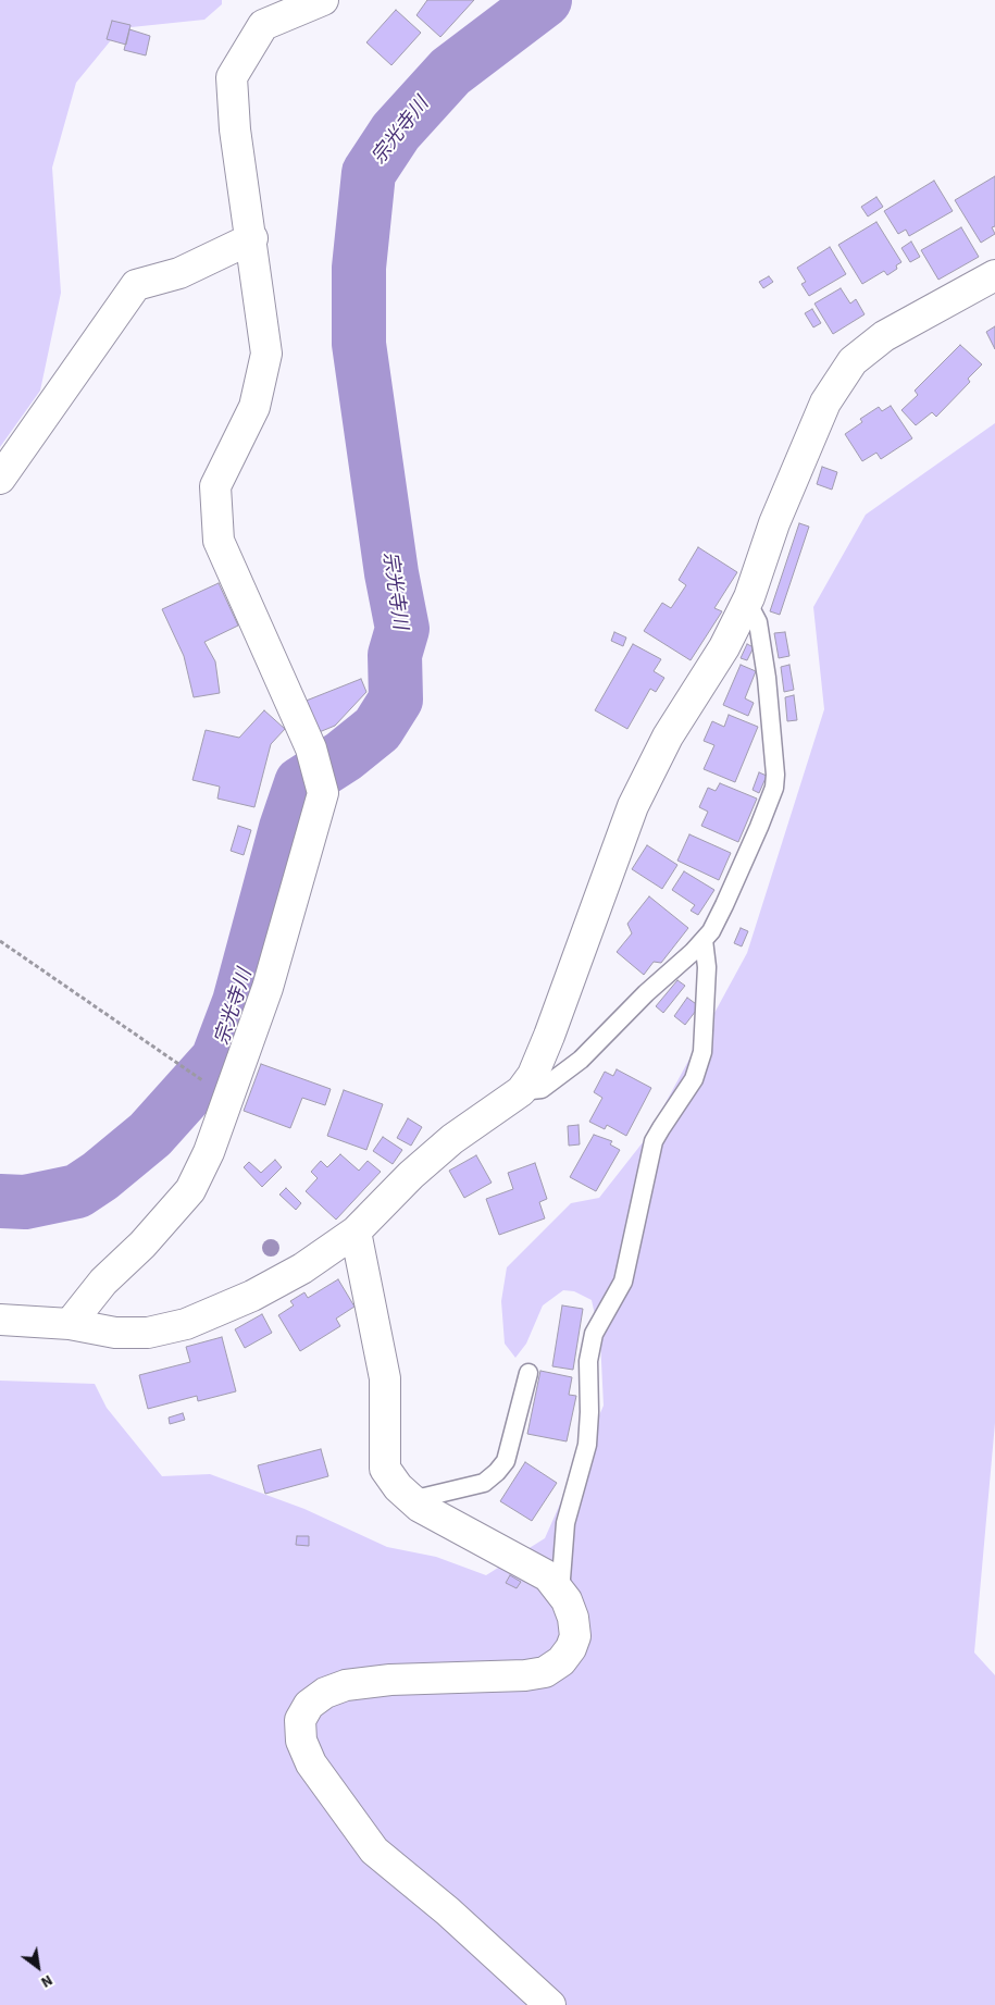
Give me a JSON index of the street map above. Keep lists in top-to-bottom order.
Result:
{
  "water": ["宗光寺川"],
  "north": "bottom right"
}
